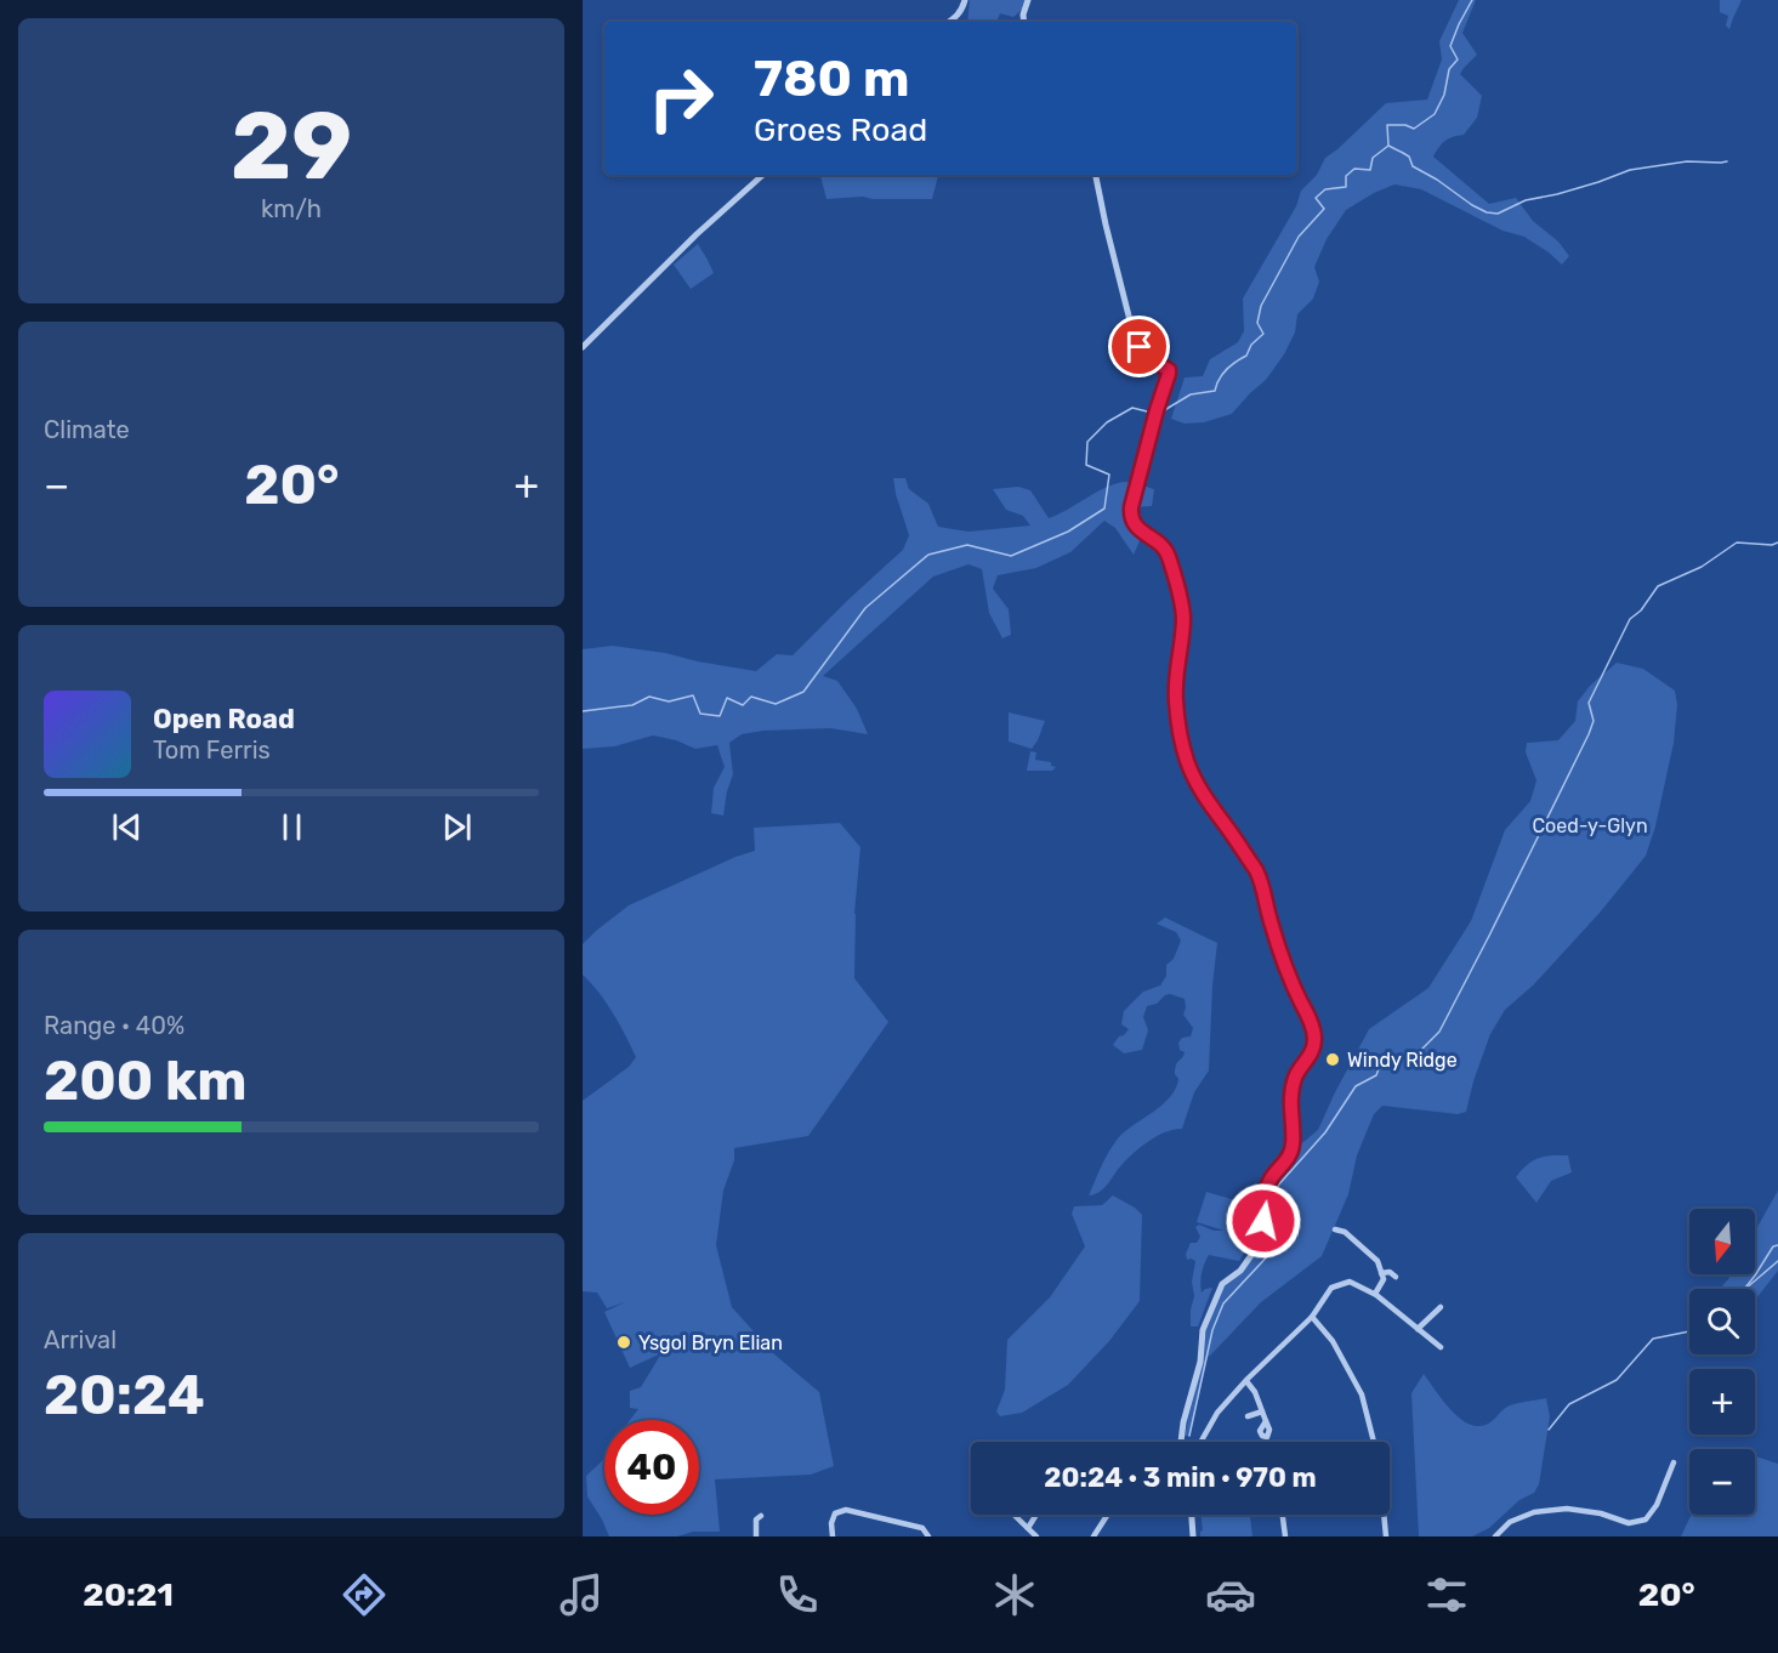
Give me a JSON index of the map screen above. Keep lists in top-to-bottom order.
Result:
{
  "parks": ["Coed-y-Glyn"],
  "places": ["Windy Ridge", "Ysgol Bryn Elian"],
  "north": "bottom",
  "page": {
    "tile": [
      ["29", "km/h"],
      "Climate",
      ["Range · 40%", "200 km"],
      ["Arrival", "20:24"]
    ],
    "turn": ["780 m", "Groes Road"],
    "heat": ["−", "20°", "+"],
    "song": ["Open Road", "Tom Ferris"],
    "map_buttons": ["+", "−"],
    "limit": "40",
    "trip": "20:24 · 3 min · 970 m",
    "tabs": ["20:21", "20°"]
  }
}
